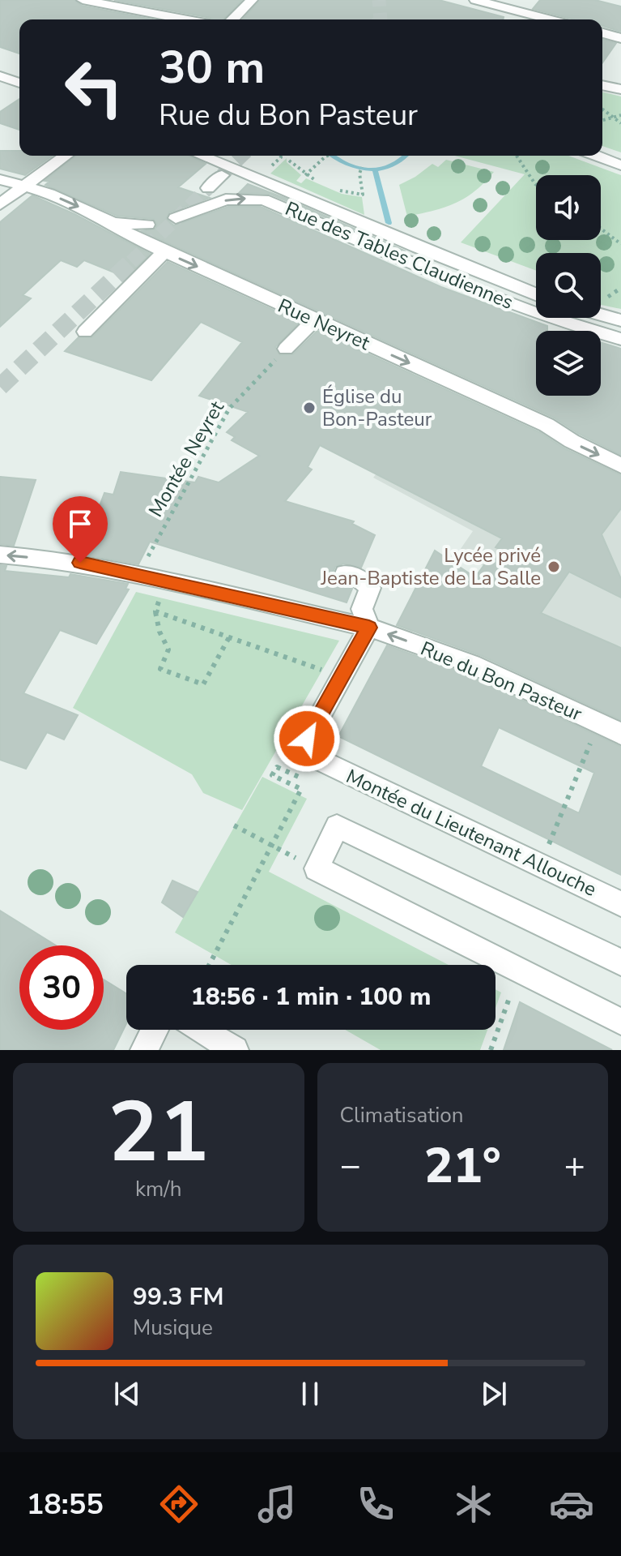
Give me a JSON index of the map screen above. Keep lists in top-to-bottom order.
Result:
{
  "streets": {
    "street": [
      "Rue des Tables Claudiennes",
      "Rue Neyret",
      "Rue du Bon Pasteur",
      "Montée du Lieutenant Allouche"
    ],
    "path": ["Montée Neyret"]
  },
  "crossings": [
    ["Rue du Bon Pasteur", "Montée du Lieutenant Allouche"]
  ],
  "one_way": ["Rue Neyret", "Rue du Bon Pasteur"],
  "places": ["Église du Bon-Pasteur", "Lycée privé Jean-Baptiste de La Salle"],
  "page": {
    "turn": ["30 m", "Rue du Bon Pasteur"],
    "limit": "30",
    "trip": "18:56 · 1 min · 100 m",
    "tile": [
      ["21", "km/h"],
      "Climatisation"
    ],
    "heat": ["−", "21°", "+"],
    "song": ["99.3 FM", "Musique"],
    "tabs": "18:55"
  }
}
